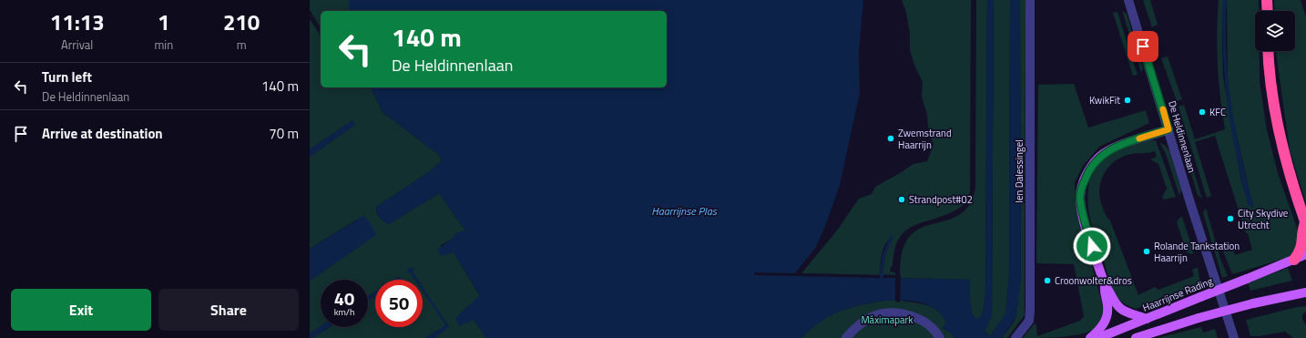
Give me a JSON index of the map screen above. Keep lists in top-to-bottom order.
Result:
{
  "streets": {
    "main road": ["Haarrijnse Rading"],
    "street": ["De Heldinnenlaan", "Ien Dalessingel"]
  },
  "water": ["Haarrijnse Plas"],
  "parks": ["Máximapark"],
  "places": [
    "KwikFit",
    "KFC",
    "Zwemstrand Haarrijn",
    "Strandpost#02",
    "City Skydive Utrecht",
    "Rolande Tankstation Haarrijn",
    "Croonwolter&dros"
  ],
  "page": {
    "eta": [
      "11:13",
      "Arrival",
      "1",
      "min",
      "210",
      "m"
    ],
    "turn": ["140 m", "De Heldinnenlaan"],
    "list": [
      {
        "name": "Turn left",
        "note": "De Heldinnenlaan",
        "value": "140 m"
      },
      {
        "name": "Arrive at destination",
        "value": "70 m"
      }
    ],
    "speed": "40 km/h",
    "limit": "50",
    "buttons": ["Exit", "Share"]
  }
}
